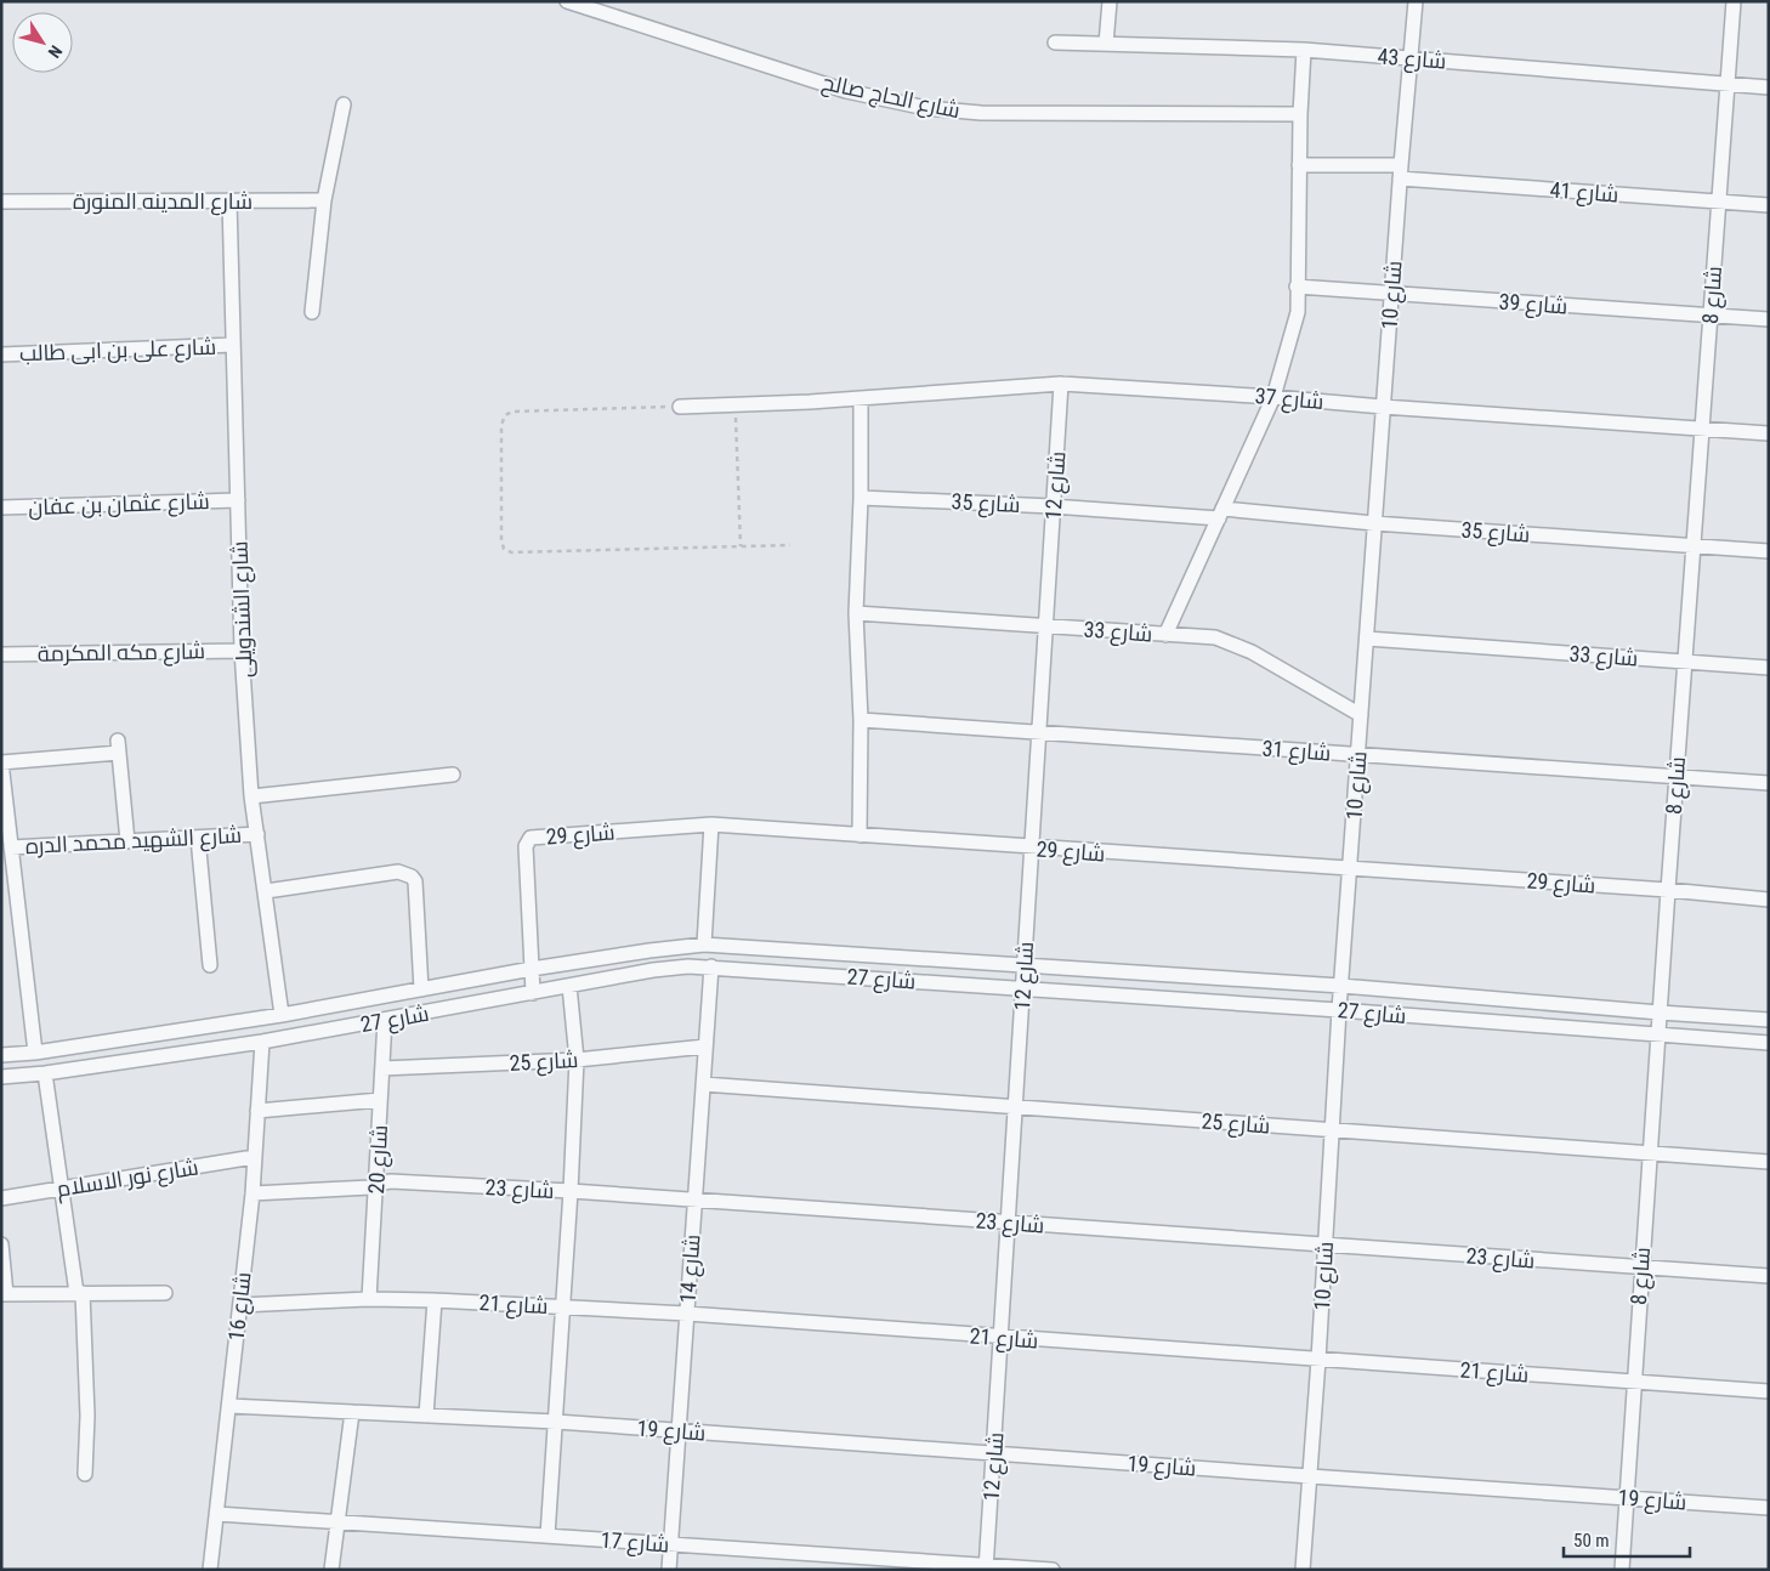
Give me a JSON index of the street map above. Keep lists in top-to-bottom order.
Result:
{
  "streets": {
    "street": [
      "شارع 43",
      "شارع الحاج صالح",
      "شارع 41",
      "شارع المدينه المنورة",
      "شارع 10",
      "شارع 8",
      "شارع 39",
      "شارع على بن ابى طالب",
      "شارع 37",
      "شارع 12",
      "شارع 35",
      "شارع عثمان بن عفان",
      "شارع الشندويلى",
      "شارع 33",
      "شارع مكه المكرمة",
      "شارع 31",
      "شارع 29",
      "شارع الشهيد محمد الدره",
      "شارع 27",
      "شارع 25",
      "شارع 20",
      "شارع نور الاسلام",
      "شارع 23",
      "شارع 14",
      "شارع 21",
      "شارع 16",
      "شارع 19",
      "شارع 17"
    ]
  },
  "crossings": [
    ["شارع 43", "شارع 10"],
    ["شارع 43", "شارع 8"],
    ["شارع 41", "شارع 10"],
    ["شارع 41", "شارع 8"],
    ["شارع المدينه المنورة", "شارع الشندويلى"],
    ["شارع 10", "شارع 39"],
    ["شارع 10", "شارع 37"],
    ["شارع 10", "شارع 35"],
    ["شارع 10", "شارع 33"],
    ["شارع 10", "شارع 31"],
    ["شارع 10", "شارع 29"],
    ["شارع 10", "شارع 27"],
    ["شارع 10", "شارع 25"],
    ["شارع 10", "شارع 23"],
    ["شارع 10", "شارع 21"],
    ["شارع 10", "شارع 19"],
    ["شارع 8", "شارع 39"],
    ["شارع 8", "شارع 37"],
    ["شارع 8", "شارع 35"],
    ["شارع 8", "شارع 33"],
    ["شارع 8", "شارع 31"],
    ["شارع 8", "شارع 29"],
    ["شارع 8", "شارع 27"],
    ["شارع 8", "شارع 25"],
    ["شارع 8", "شارع 23"],
    ["شارع 8", "شارع 21"],
    ["شارع 8", "شارع 19"],
    ["شارع على بن ابى طالب", "شارع الشندويلى"],
    ["شارع 37", "شارع 12"],
    ["شارع 12", "شارع 35"],
    ["شارع 12", "شارع 33"],
    ["شارع 12", "شارع 31"],
    ["شارع 12", "شارع 29"],
    ["شارع 12", "شارع 27"],
    ["شارع 12", "شارع 25"],
    ["شارع 12", "شارع 23"],
    ["شارع 12", "شارع 21"],
    ["شارع 12", "شارع 19"],
    ["شارع 12", "شارع 17"],
    ["شارع عثمان بن عفان", "شارع الشندويلى"],
    ["شارع الشندويلى", "شارع مكه المكرمة"],
    ["شارع الشندويلى", "شارع الشهيد محمد الدره"],
    ["شارع الشندويلى", "شارع 27"],
    ["شارع 29", "شارع 27"],
    ["شارع 27", "شارع 20"],
    ["شارع 27", "شارع 14"],
    ["شارع 27", "شارع 16"],
    ["شارع 25", "شارع 20"],
    ["شارع 25", "شارع 14"],
    ["شارع 20", "شارع 23"],
    ["شارع 20", "شارع 21"],
    ["شارع نور الاسلام", "شارع 16"],
    ["شارع 23", "شارع 14"],
    ["شارع 23", "شارع 16"],
    ["شارع 14", "شارع 21"],
    ["شارع 14", "شارع 19"],
    ["شارع 14", "شارع 17"],
    ["شارع 21", "شارع 16"],
    ["شارع 16", "شارع 19"],
    ["شارع 16", "شارع 17"]
  ],
  "scale_bar": "50 m",
  "north": "bottom right"
}
